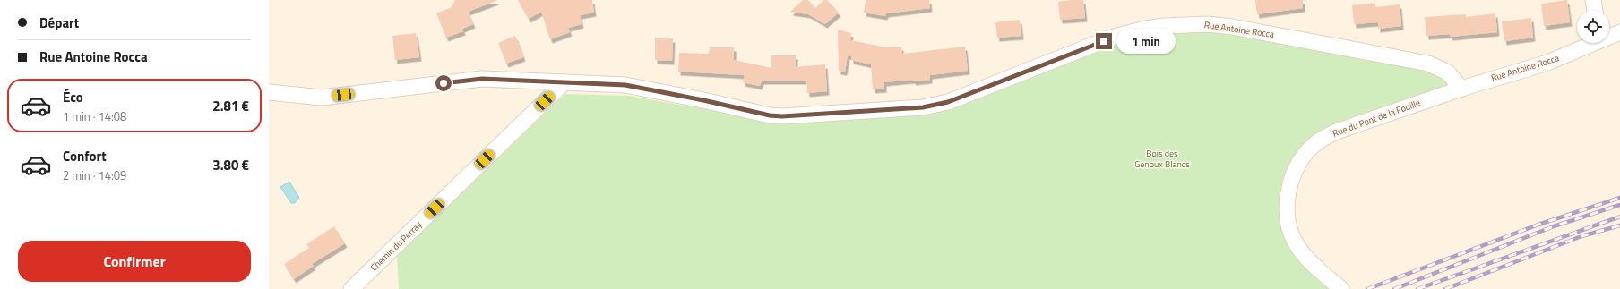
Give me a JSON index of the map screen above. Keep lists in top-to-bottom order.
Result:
{
  "streets": {
    "street": ["Rue Antoine Rocca", "Rue du Pont de la Fouille", "Chemin du Perray"]
  },
  "crossings": [
    ["Rue Antoine Rocca", "Rue du Pont de la Fouille"],
    ["Rue Antoine Rocca", "Chemin du Perray"]
  ],
  "parks": ["Bois des Genoux Blancs"],
  "page": {
    "banner": ["Départ", "Rue Antoine Rocca"],
    "bubble": "1 min",
    "list": [
      {
        "name": "Éco",
        "note": "1 min · 14:08",
        "value": "2.81 €"
      },
      {
        "name": "Confort",
        "note": "2 min · 14:09",
        "value": "3.80 €"
      }
    ],
    "buttons": "Confirmer"
  }
}
